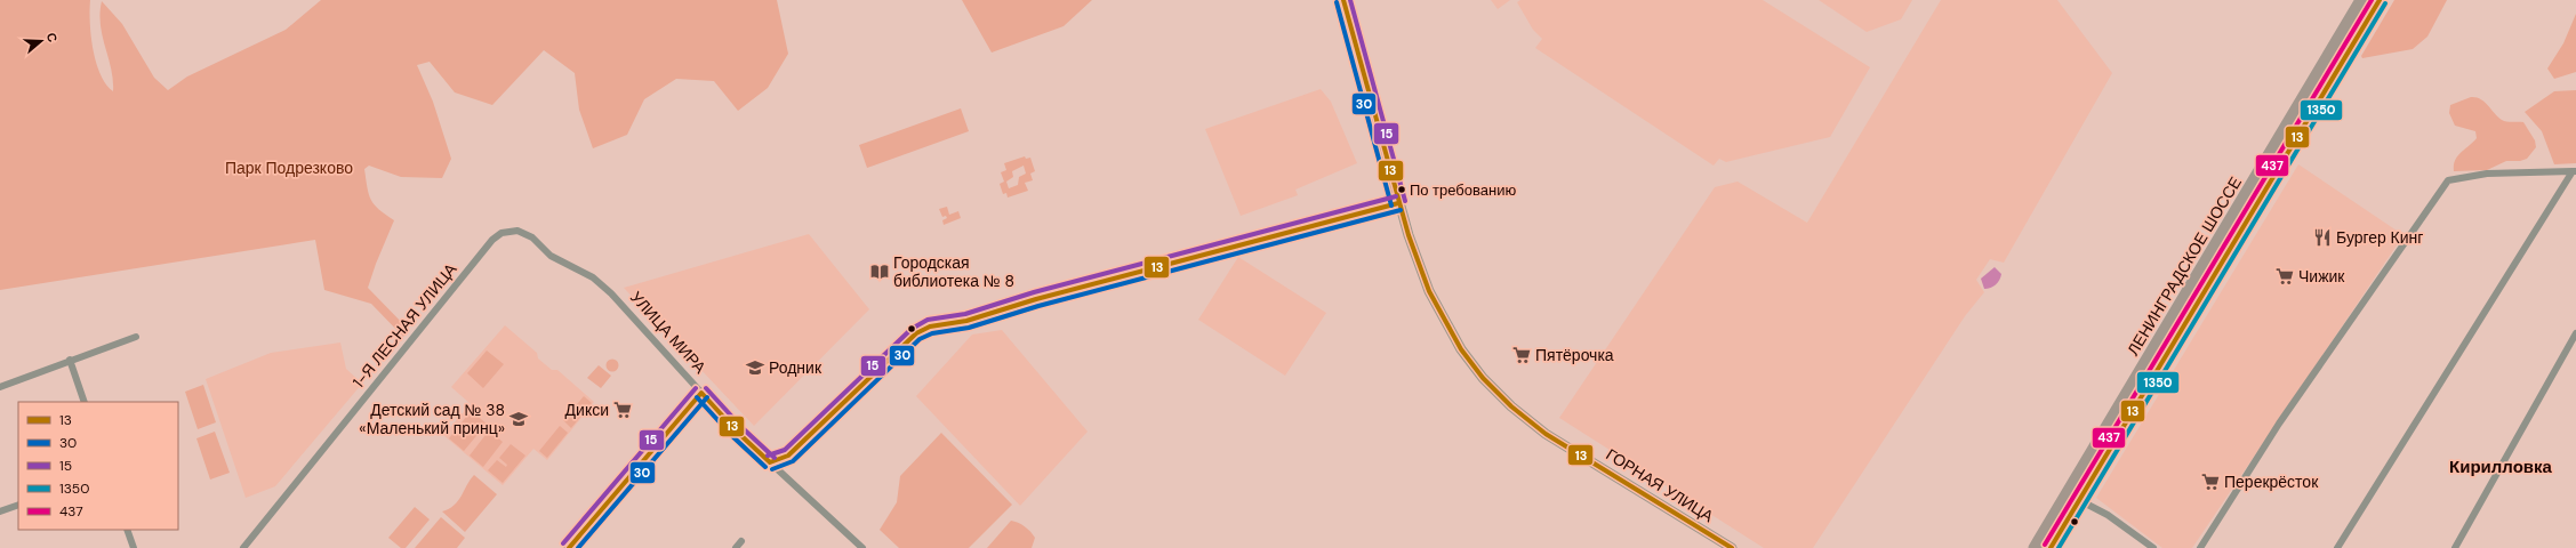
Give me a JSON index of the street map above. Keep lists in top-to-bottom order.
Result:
{
  "streets": {
    "highway": ["ЛЕНИНГРАДСКОЕ ШОССЕ"],
    "street": ["1-Я ЛЕСНАЯ УЛИЦА", "УЛИЦА МИРА", "ГОРНАЯ УЛИЦА"]
  },
  "crossings": [
    ["1-Я ЛЕСНАЯ УЛИЦА", "УЛИЦА МИРА"]
  ],
  "districts": ["Кирилловка"],
  "parks": ["Парк Подрезково"],
  "places": {
    "other": ["По требованию"],
    "restaurant": ["Бургер Кинг"],
    "library": ["Городская библиотека № 8"],
    "supermarket": [
      "Чижик",
      "Пятёрочка",
      "Дикси",
      "Перекрёсток"
    ],
    "school or university": ["Родник", "Детский сад № 38 «Маленький принц»"]
  },
  "lines": [
    "transit line 13",
    "transit line 15",
    "transit line 437",
    "transit line 30",
    "transit line 1350"
  ],
  "legend": [
    "13",
    "30",
    "15",
    "1350",
    "437"
  ],
  "north": "right"
}
